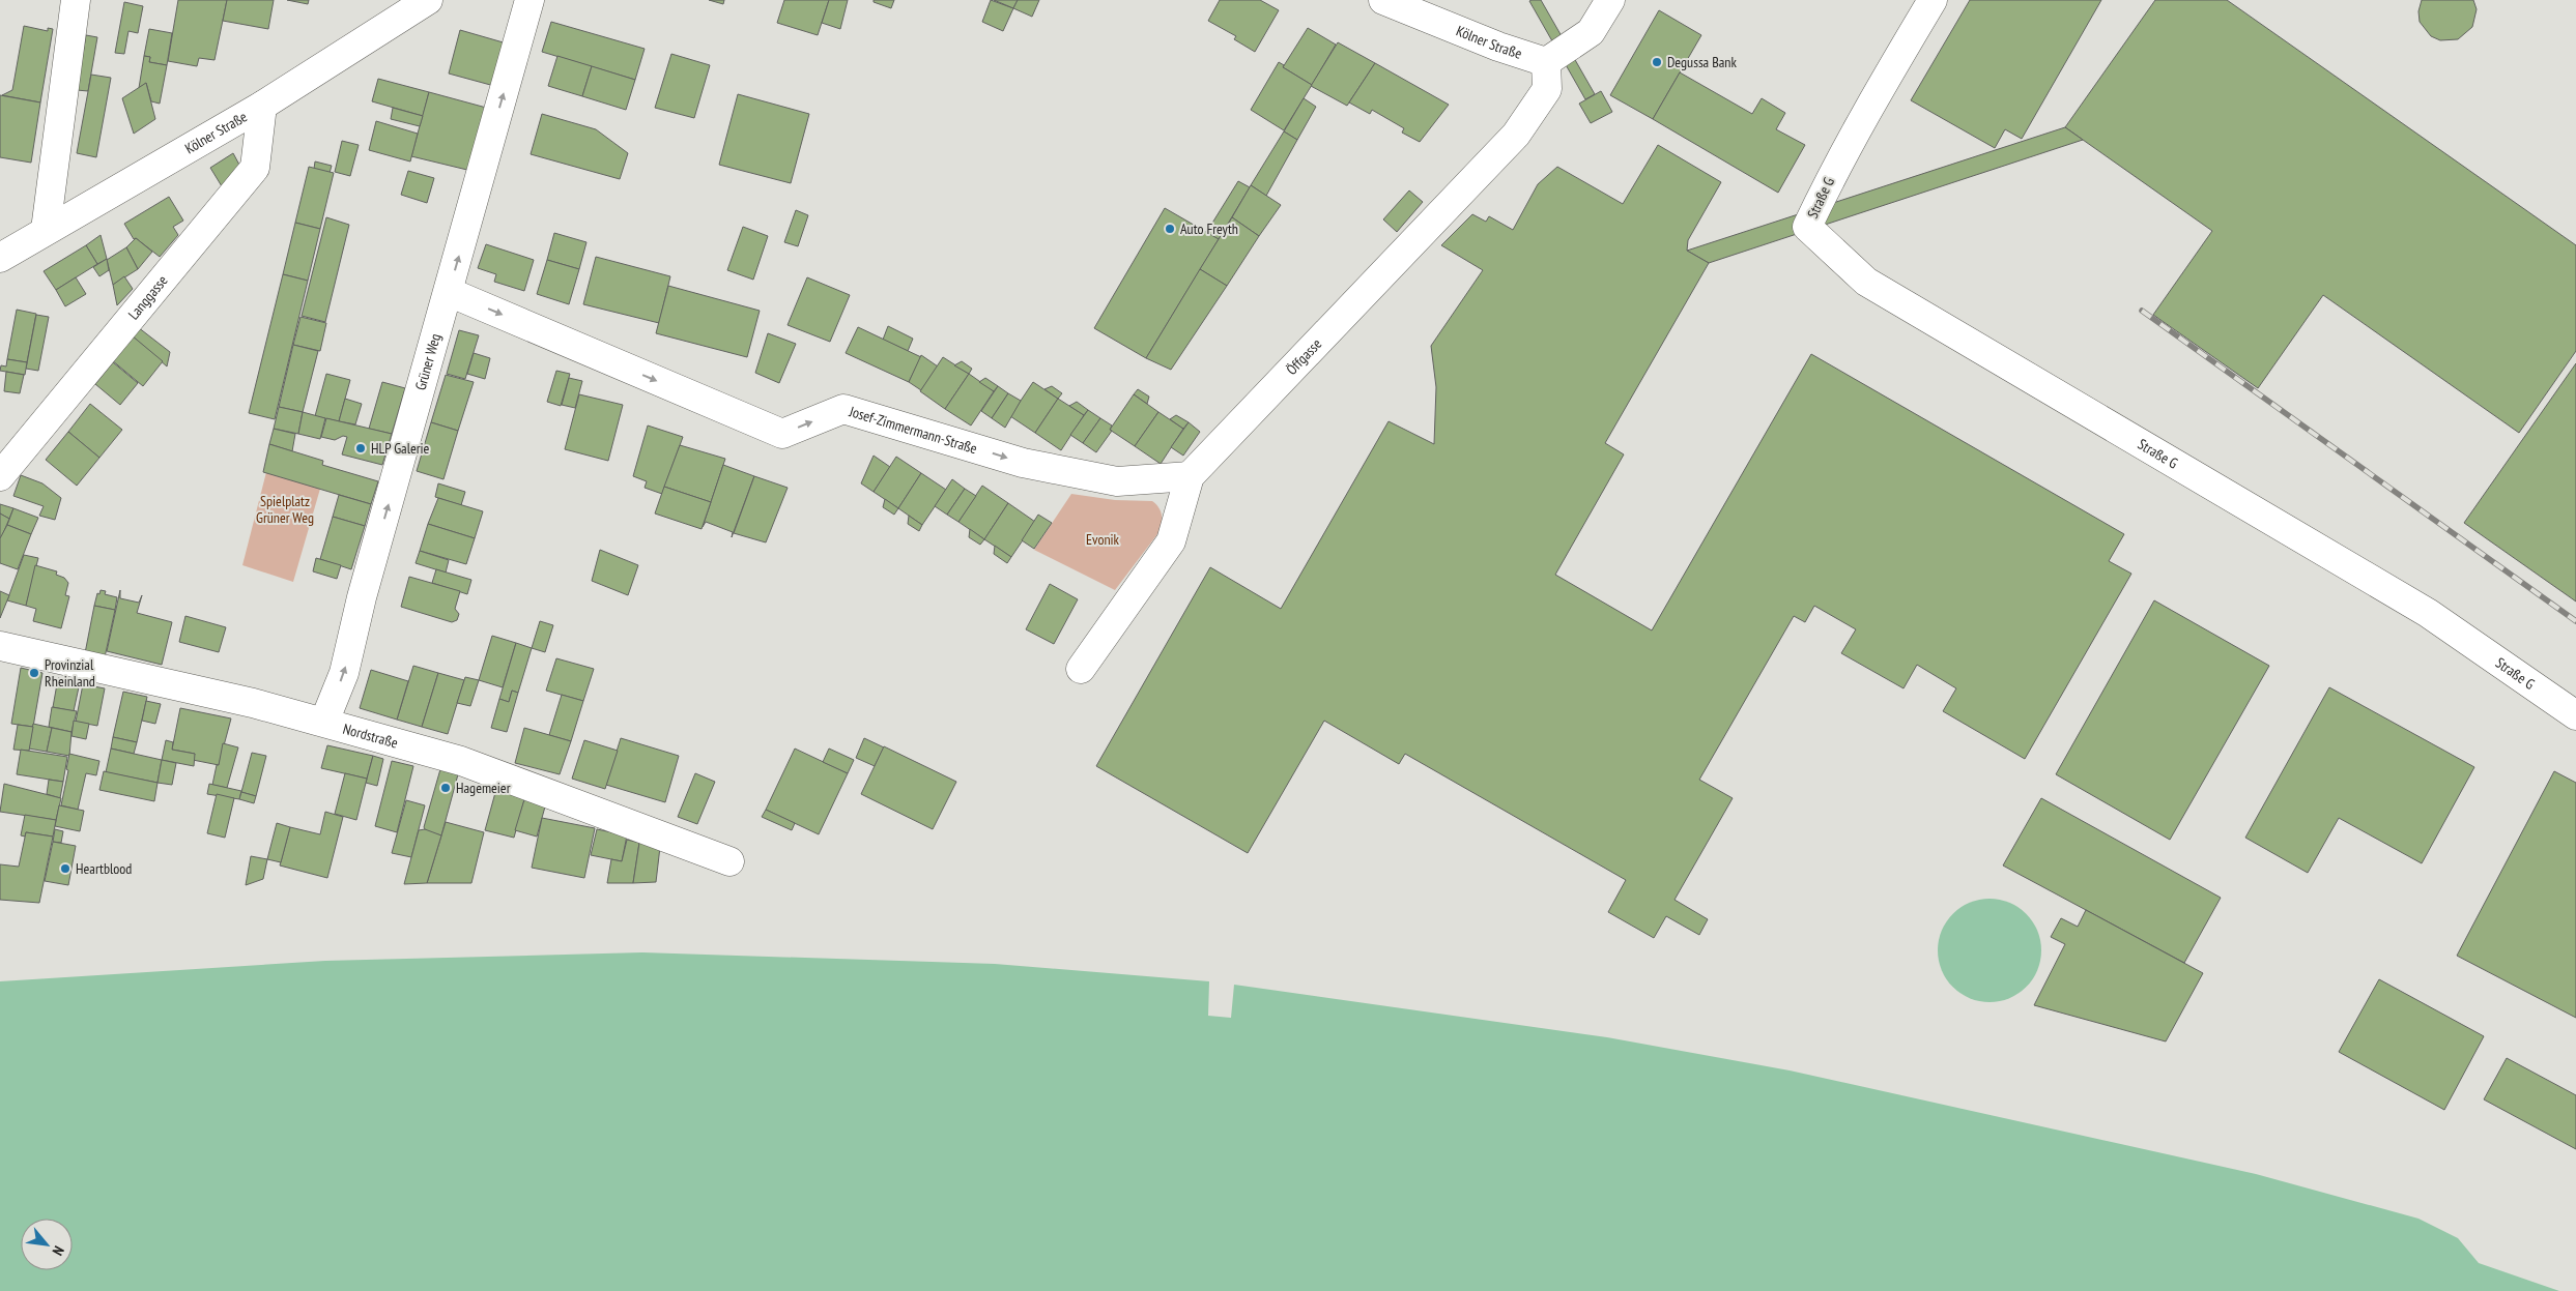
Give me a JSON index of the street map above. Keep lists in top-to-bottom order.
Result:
{
  "streets": {
    "street": [
      "Kölner Straße",
      "Straße G",
      "Langgasse",
      "Öffgasse",
      "Grüner Weg",
      "Josef-Zimmermann-Straße",
      "Nordstraße"
    ]
  },
  "crossings": [
    ["Kölner Straße", "Langgasse"],
    ["Kölner Straße", "Öffgasse"],
    ["Öffgasse", "Josef-Zimmermann-Straße"],
    ["Grüner Weg", "Josef-Zimmermann-Straße"],
    ["Grüner Weg", "Nordstraße"]
  ],
  "one_way": ["Grüner Weg", "Josef-Zimmermann-Straße"],
  "parks": ["Spielplatz Grüner Weg", "Evonik"],
  "places": [
    "Degussa Bank",
    "Auto Freyth",
    "HLP Galerie",
    "Provinzial Rheinland",
    "Hagemeier",
    "Heartblood"
  ],
  "north": "bottom right"
}
